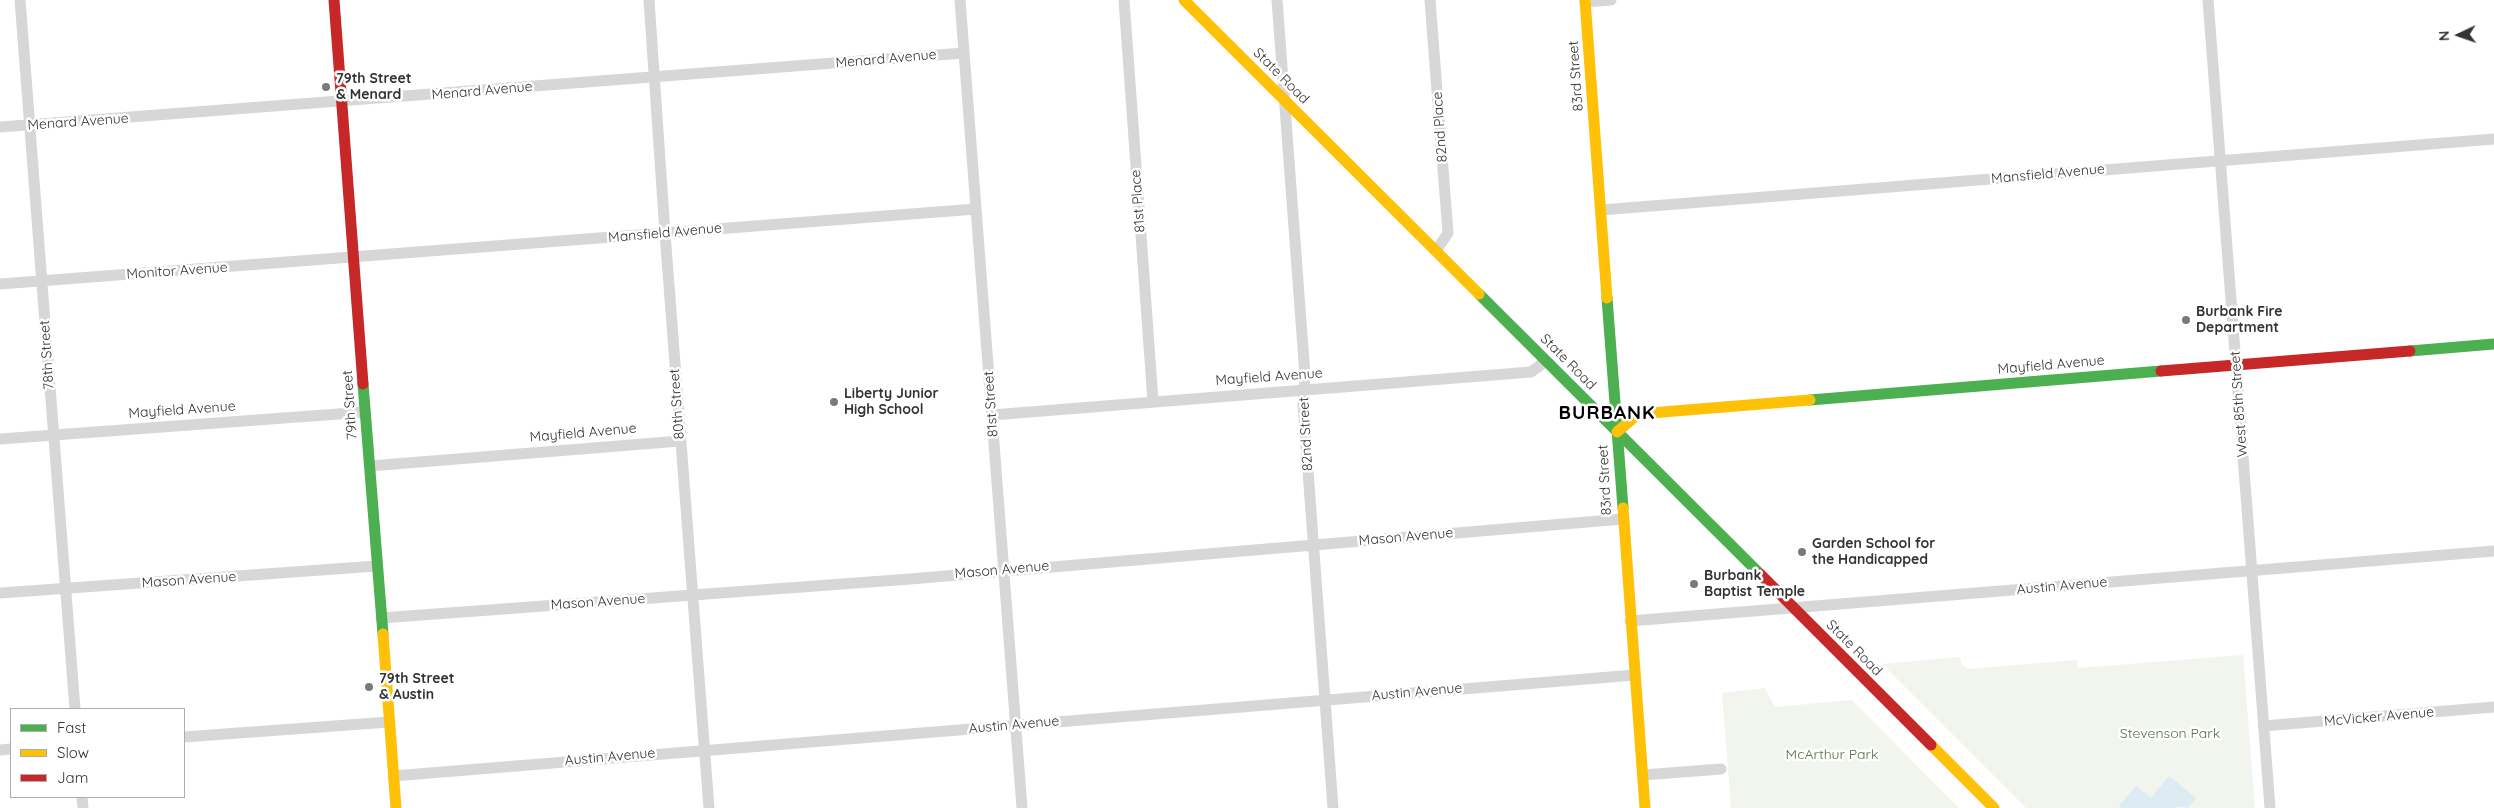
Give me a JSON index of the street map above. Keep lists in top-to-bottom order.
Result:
{
  "streets": {
    "street": [
      "Menard Avenue",
      "State Road",
      "83rd Street",
      "82nd Place",
      "Mansfield Avenue",
      "81st Place",
      "Monitor Avenue",
      "78th Street",
      "Mayfield Avenue",
      "80th Street",
      "81st Street",
      "West 85th Street",
      "79th Street",
      "82nd Street",
      "Mason Avenue",
      "Austin Avenue",
      "McVicker Avenue"
    ]
  },
  "crossings": [
    ["Menard Avenue", "78th Street"],
    ["Menard Avenue", "80th Street"],
    ["Menard Avenue", "81st Street"],
    ["Menard Avenue", "79th Street"],
    ["State Road", "83rd Street"],
    ["State Road", "82nd Place"],
    ["State Road", "Mayfield Avenue"],
    ["State Road", "82nd Street"],
    ["State Road", "Austin Avenue"],
    ["83rd Street", "Mansfield Avenue"],
    ["83rd Street", "Mayfield Avenue"],
    ["83rd Street", "Mason Avenue"],
    ["83rd Street", "Austin Avenue"],
    ["Mansfield Avenue", "Monitor Avenue"],
    ["Mansfield Avenue", "80th Street"],
    ["Mansfield Avenue", "81st Street"],
    ["Mansfield Avenue", "West 85th Street"],
    ["Mansfield Avenue", "79th Street"],
    ["81st Place", "Mayfield Avenue"],
    ["Monitor Avenue", "78th Street"],
    ["Monitor Avenue", "79th Street"],
    ["78th Street", "Mayfield Avenue"],
    ["78th Street", "Mason Avenue"],
    ["Mayfield Avenue", "80th Street"],
    ["Mayfield Avenue", "81st Street"],
    ["Mayfield Avenue", "West 85th Street"],
    ["Mayfield Avenue", "79th Street"],
    ["Mayfield Avenue", "82nd Street"],
    ["80th Street", "Mason Avenue"],
    ["80th Street", "Austin Avenue"],
    ["81st Street", "Mason Avenue"],
    ["81st Street", "Austin Avenue"],
    ["West 85th Street", "Austin Avenue"],
    ["West 85th Street", "McVicker Avenue"],
    ["79th Street", "Mason Avenue"],
    ["79th Street", "Austin Avenue"],
    ["82nd Street", "Mason Avenue"],
    ["82nd Street", "Austin Avenue"]
  ],
  "districts": ["BURBANK"],
  "parks": ["Stevenson Park", "McArthur Park"],
  "places": [
    "79th Street & Menard",
    "Burbank Fire Department",
    "Liberty Junior High School",
    "Garden School for the Handicapped",
    "Burbank Baptist Temple",
    "79th Street & Austin"
  ],
  "legend": ["Fast", "Slow", "Jam"],
  "north": "left"
}
